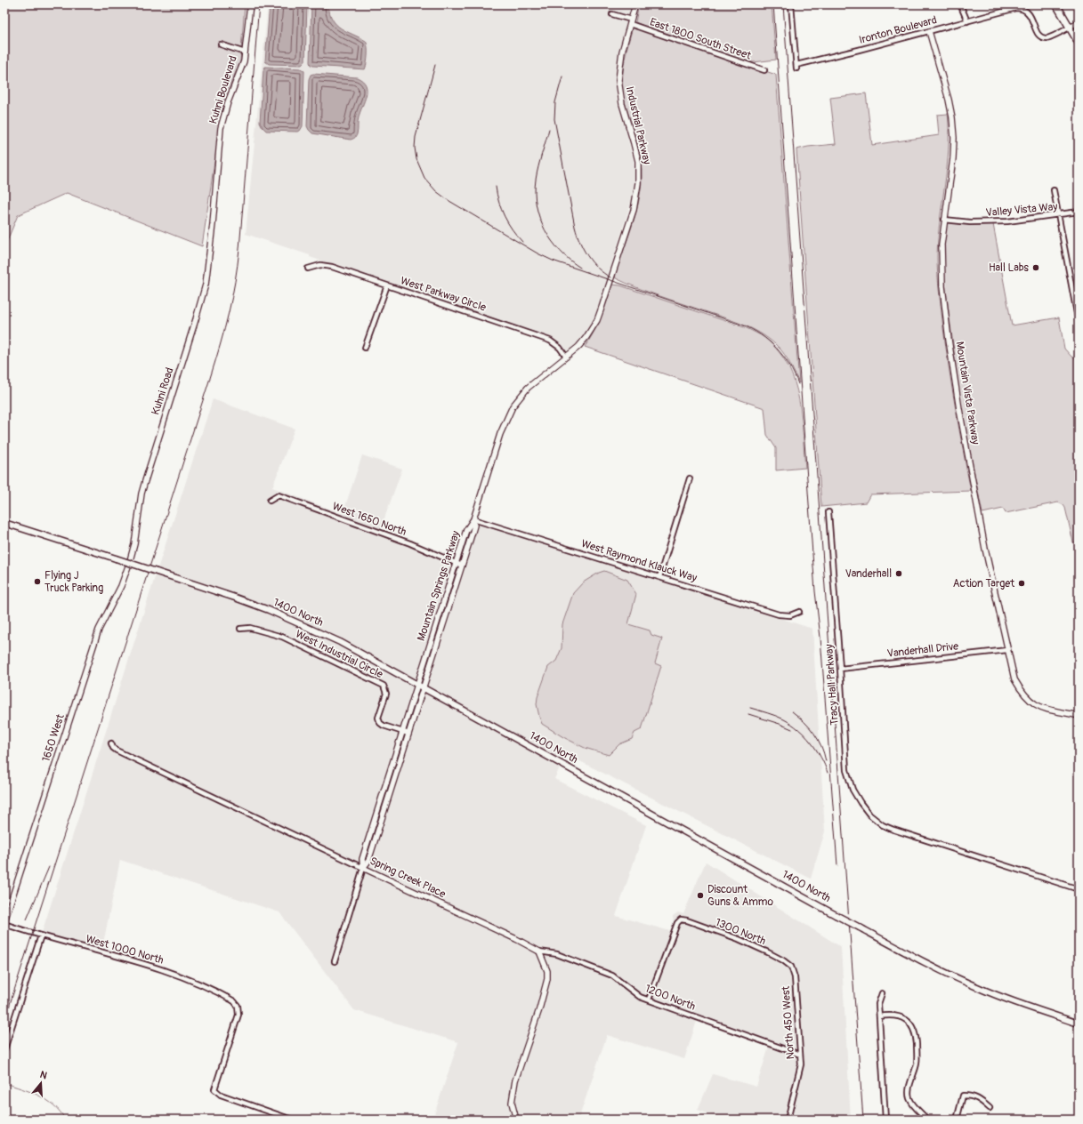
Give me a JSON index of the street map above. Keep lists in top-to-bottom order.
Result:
{
  "streets": {
    "main road": ["1400 North"],
    "street": [
      "Ironton Boulevard",
      "East 1800 South Street",
      "Kuhni Boulevard",
      "Industrial Parkway",
      "Valley Vista Way",
      "West Parkway Circle",
      "Kuhni Road",
      "Mountain Vista Parkway",
      "West 1650 North",
      "West Raymond Klauck Way",
      "Mountain Springs Parkway",
      "Vanderhall Drive",
      "West Industrial Circle",
      "Tracy Hall Parkway",
      "1650 West",
      "Spring Creek Place",
      "1300 North",
      "West 1000 North",
      "1200 North",
      "North 450 West"
    ]
  },
  "crossings": [
    ["Ironton Boulevard", "Mountain Vista Parkway"],
    ["East 1800 South Street", "Industrial Parkway"],
    ["Kuhni Boulevard", "Kuhni Road"],
    ["Industrial Parkway", "West Parkway Circle"],
    ["Industrial Parkway", "West Raymond Klauck Way"],
    ["Industrial Parkway", "Mountain Springs Parkway"],
    ["Valley Vista Way", "Mountain Vista Parkway"],
    ["Kuhni Road", "1650 West"],
    ["Mountain Vista Parkway", "Vanderhall Drive"],
    ["West 1650 North", "Mountain Springs Parkway"],
    ["West Raymond Klauck Way", "Mountain Springs Parkway"],
    ["Mountain Springs Parkway", "1400 North"],
    ["Mountain Springs Parkway", "West Industrial Circle"],
    ["Mountain Springs Parkway", "Spring Creek Place"],
    ["Vanderhall Drive", "Tracy Hall Parkway"],
    ["1650 West", "West 1000 North"],
    ["Spring Creek Place", "1200 North"],
    ["1300 North", "1200 North"],
    ["1300 North", "North 450 West"],
    ["1200 North", "North 450 West"]
  ],
  "places": [
    "Hall Labs",
    "Vanderhall",
    "Flying J Truck Parking",
    "Action Target",
    "Discount Guns & Ammo"
  ],
  "north": "top"
}
